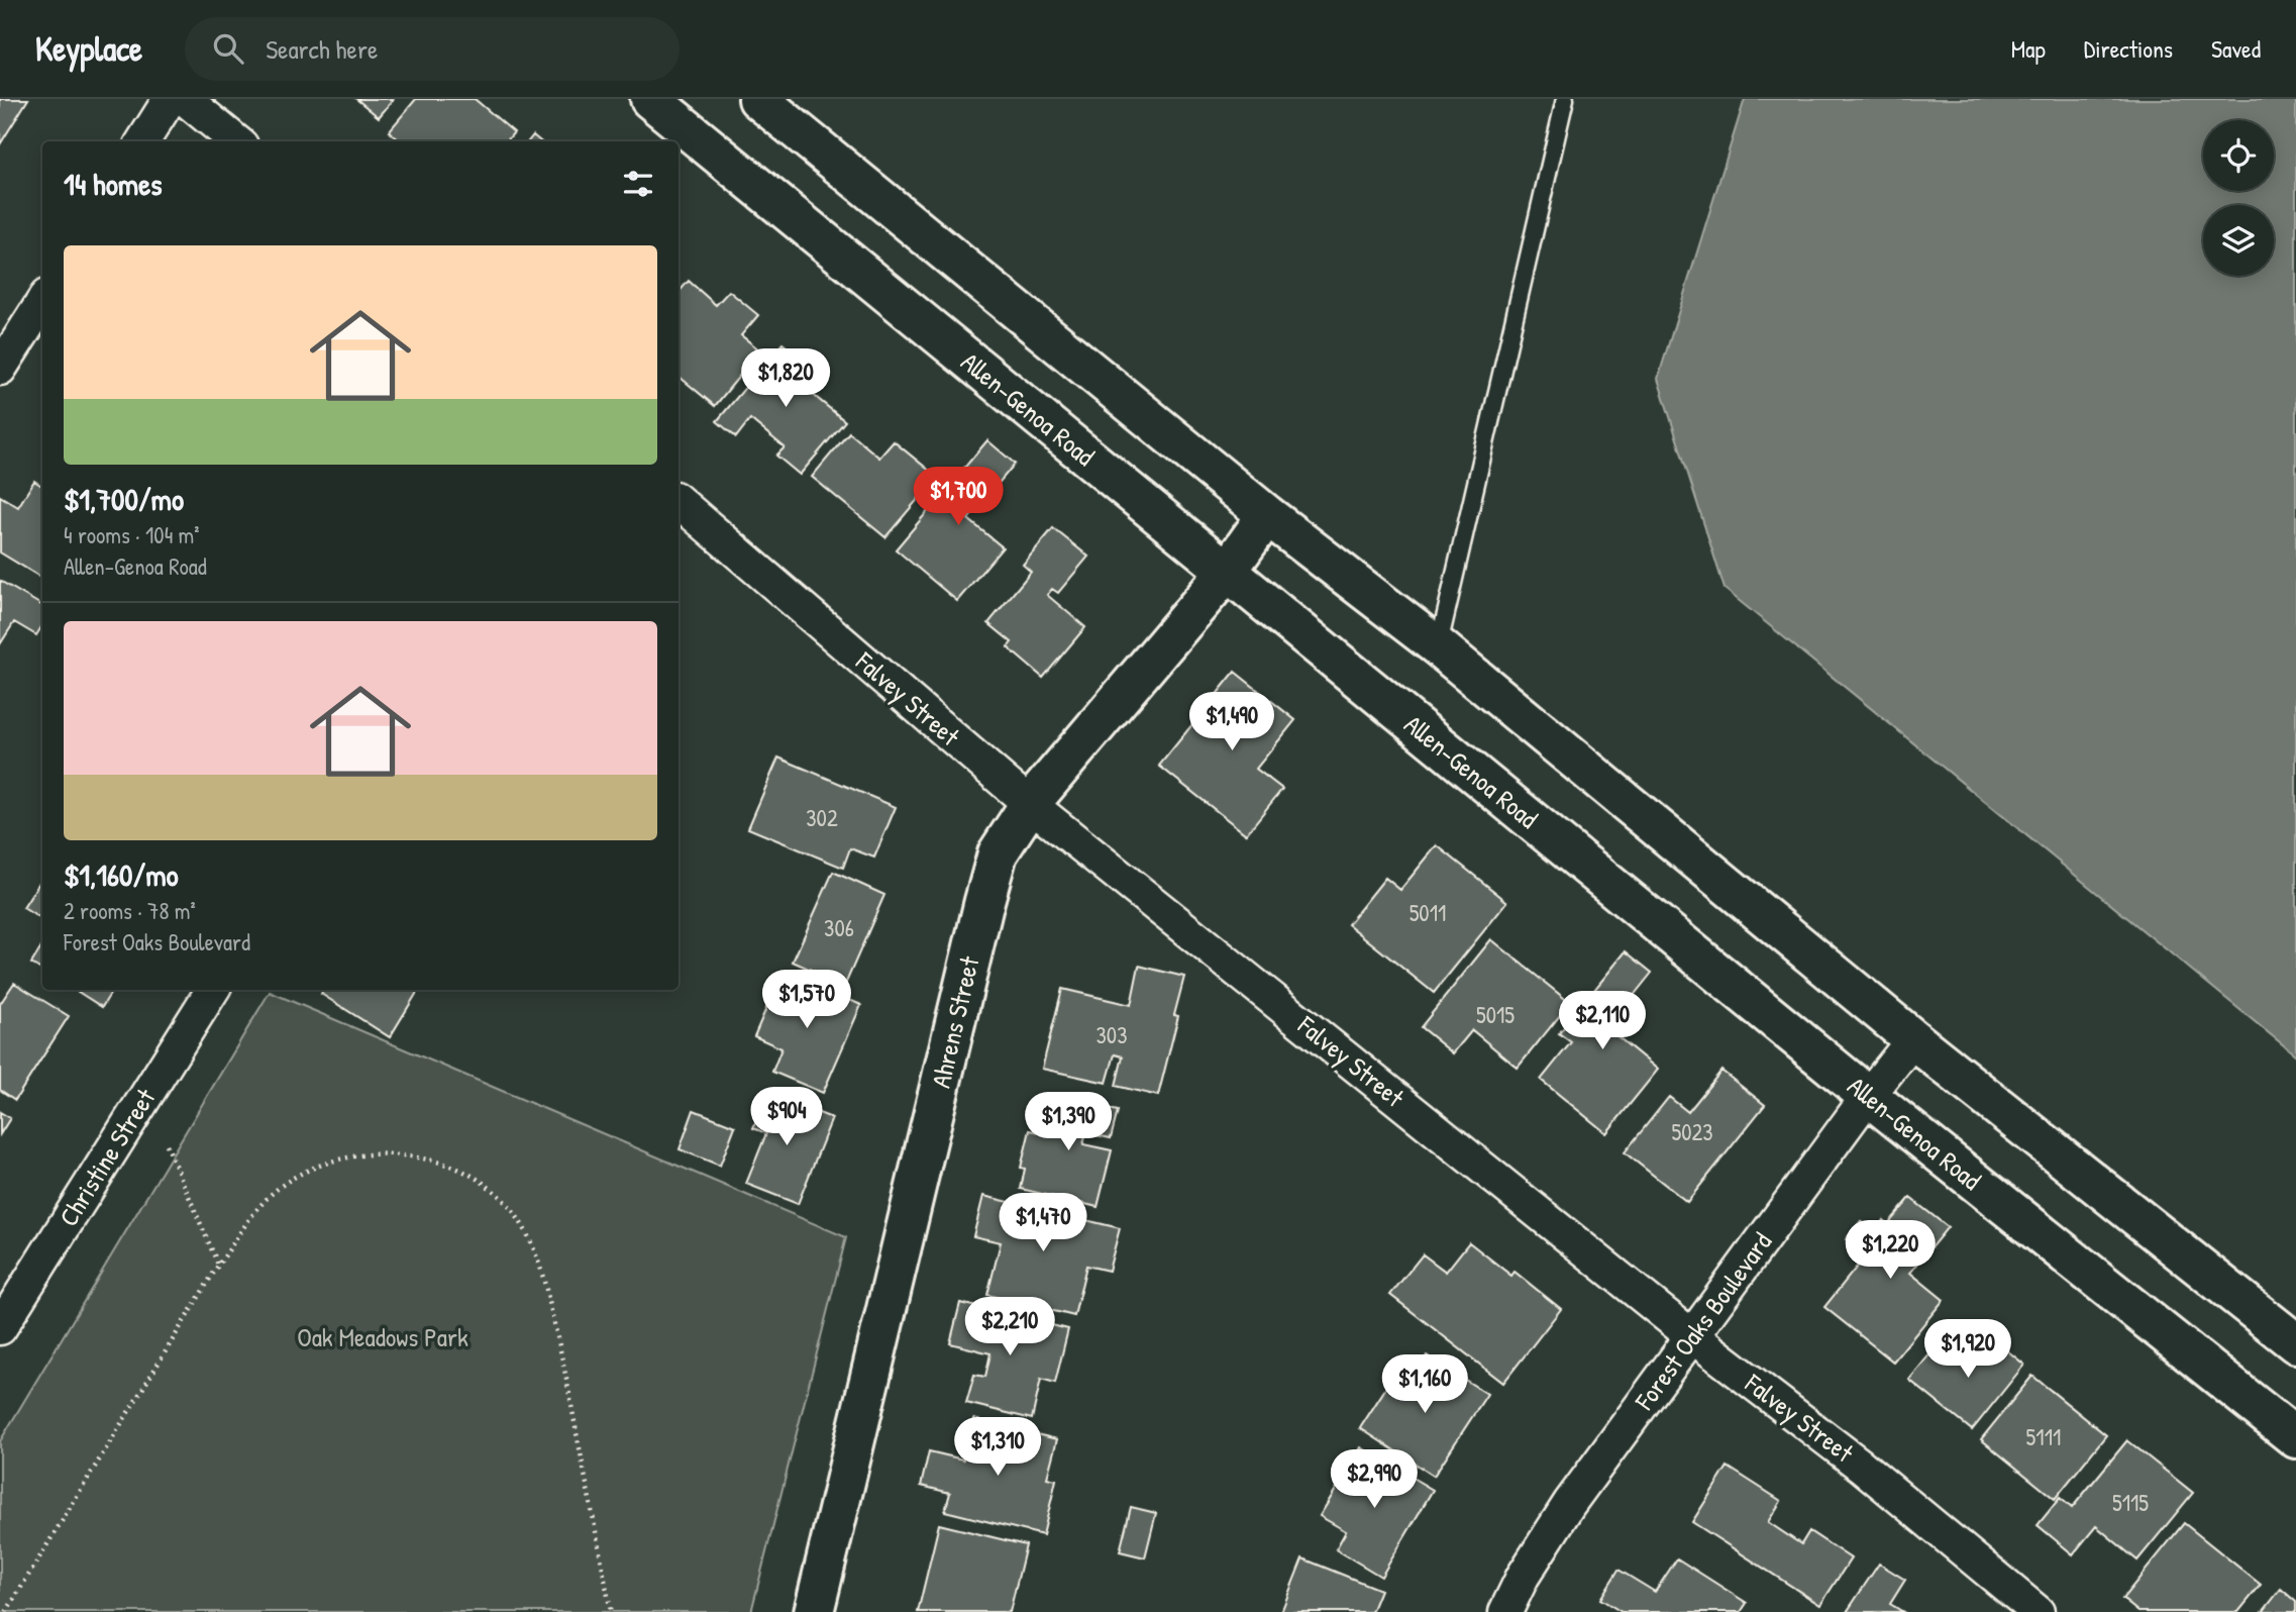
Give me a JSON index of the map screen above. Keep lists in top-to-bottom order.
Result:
{
  "streets": {
    "main road": ["Allen-Genoa Road", "Ahrens Street"],
    "street": ["Falvey Street", "Christine Street", "Forest Oaks Boulevard"]
  },
  "crossings": [
    ["Allen-Genoa Road", "Ahrens Street"],
    ["Allen-Genoa Road", "Forest Oaks Boulevard"],
    ["Falvey Street", "Ahrens Street"],
    ["Falvey Street", "Forest Oaks Boulevard"]
  ],
  "parks": ["Oak Meadows Park"],
  "house_numbers": [
    "302",
    "5011",
    "306",
    "5015",
    "303",
    "5023",
    "5111",
    "5115"
  ],
  "page": {
    "header": "Keyplace",
    "search": "Search here",
    "nav": ["Map", "Directions", "Saved"],
    "heading": "14 homes",
    "list": [
      {
        "name": "$1,700/mo",
        "note": "4 rooms · 104 m² · Allen-Genoa Road"
      },
      {
        "name": "$1,160/mo",
        "note": "2 rooms · 78 m² · Forest Oaks Boulevard"
      }
    ],
    "price": [
      "$1,820",
      "$1,700",
      "$1,490",
      "$1,570",
      "$2,110",
      "$904",
      "$1,390",
      "$1,470",
      "$1,220",
      "$2,210",
      "$1,920",
      "$1,160",
      "$1,310",
      "$2,990"
    ]
  }
}
